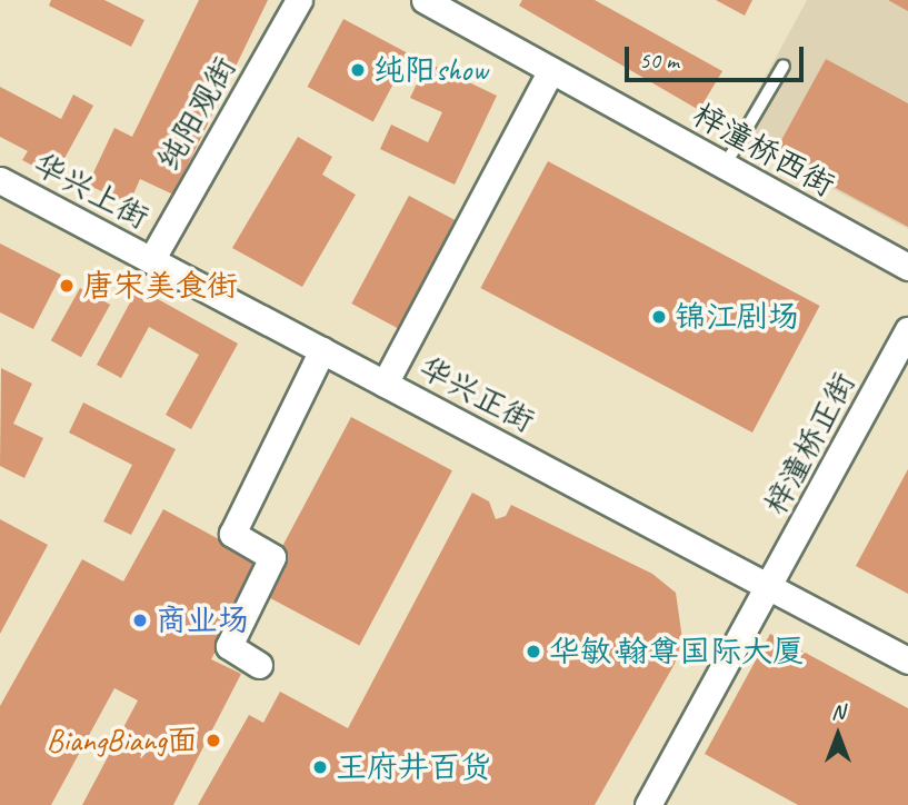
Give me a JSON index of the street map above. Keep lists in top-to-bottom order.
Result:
{
  "streets": {
    "street": [
      "纯阳观街",
      "梓潼桥西街",
      "华兴上街",
      "华兴正街",
      "梓潼桥正街"
    ]
  },
  "crossings": [
    ["纯阳观街", "华兴上街"],
    ["纯阳观街", "华兴正街"],
    ["华兴上街", "华兴正街"],
    ["华兴正街", "梓潼桥正街"]
  ],
  "places": [
    "纯阳show",
    "唐宋美食街",
    "锦江剧场",
    "商业场",
    "华敏·翰尊国际大厦",
    "BiangBiang面",
    "王府井百货"
  ],
  "scale_bar": "50 m",
  "north": "top"
}
